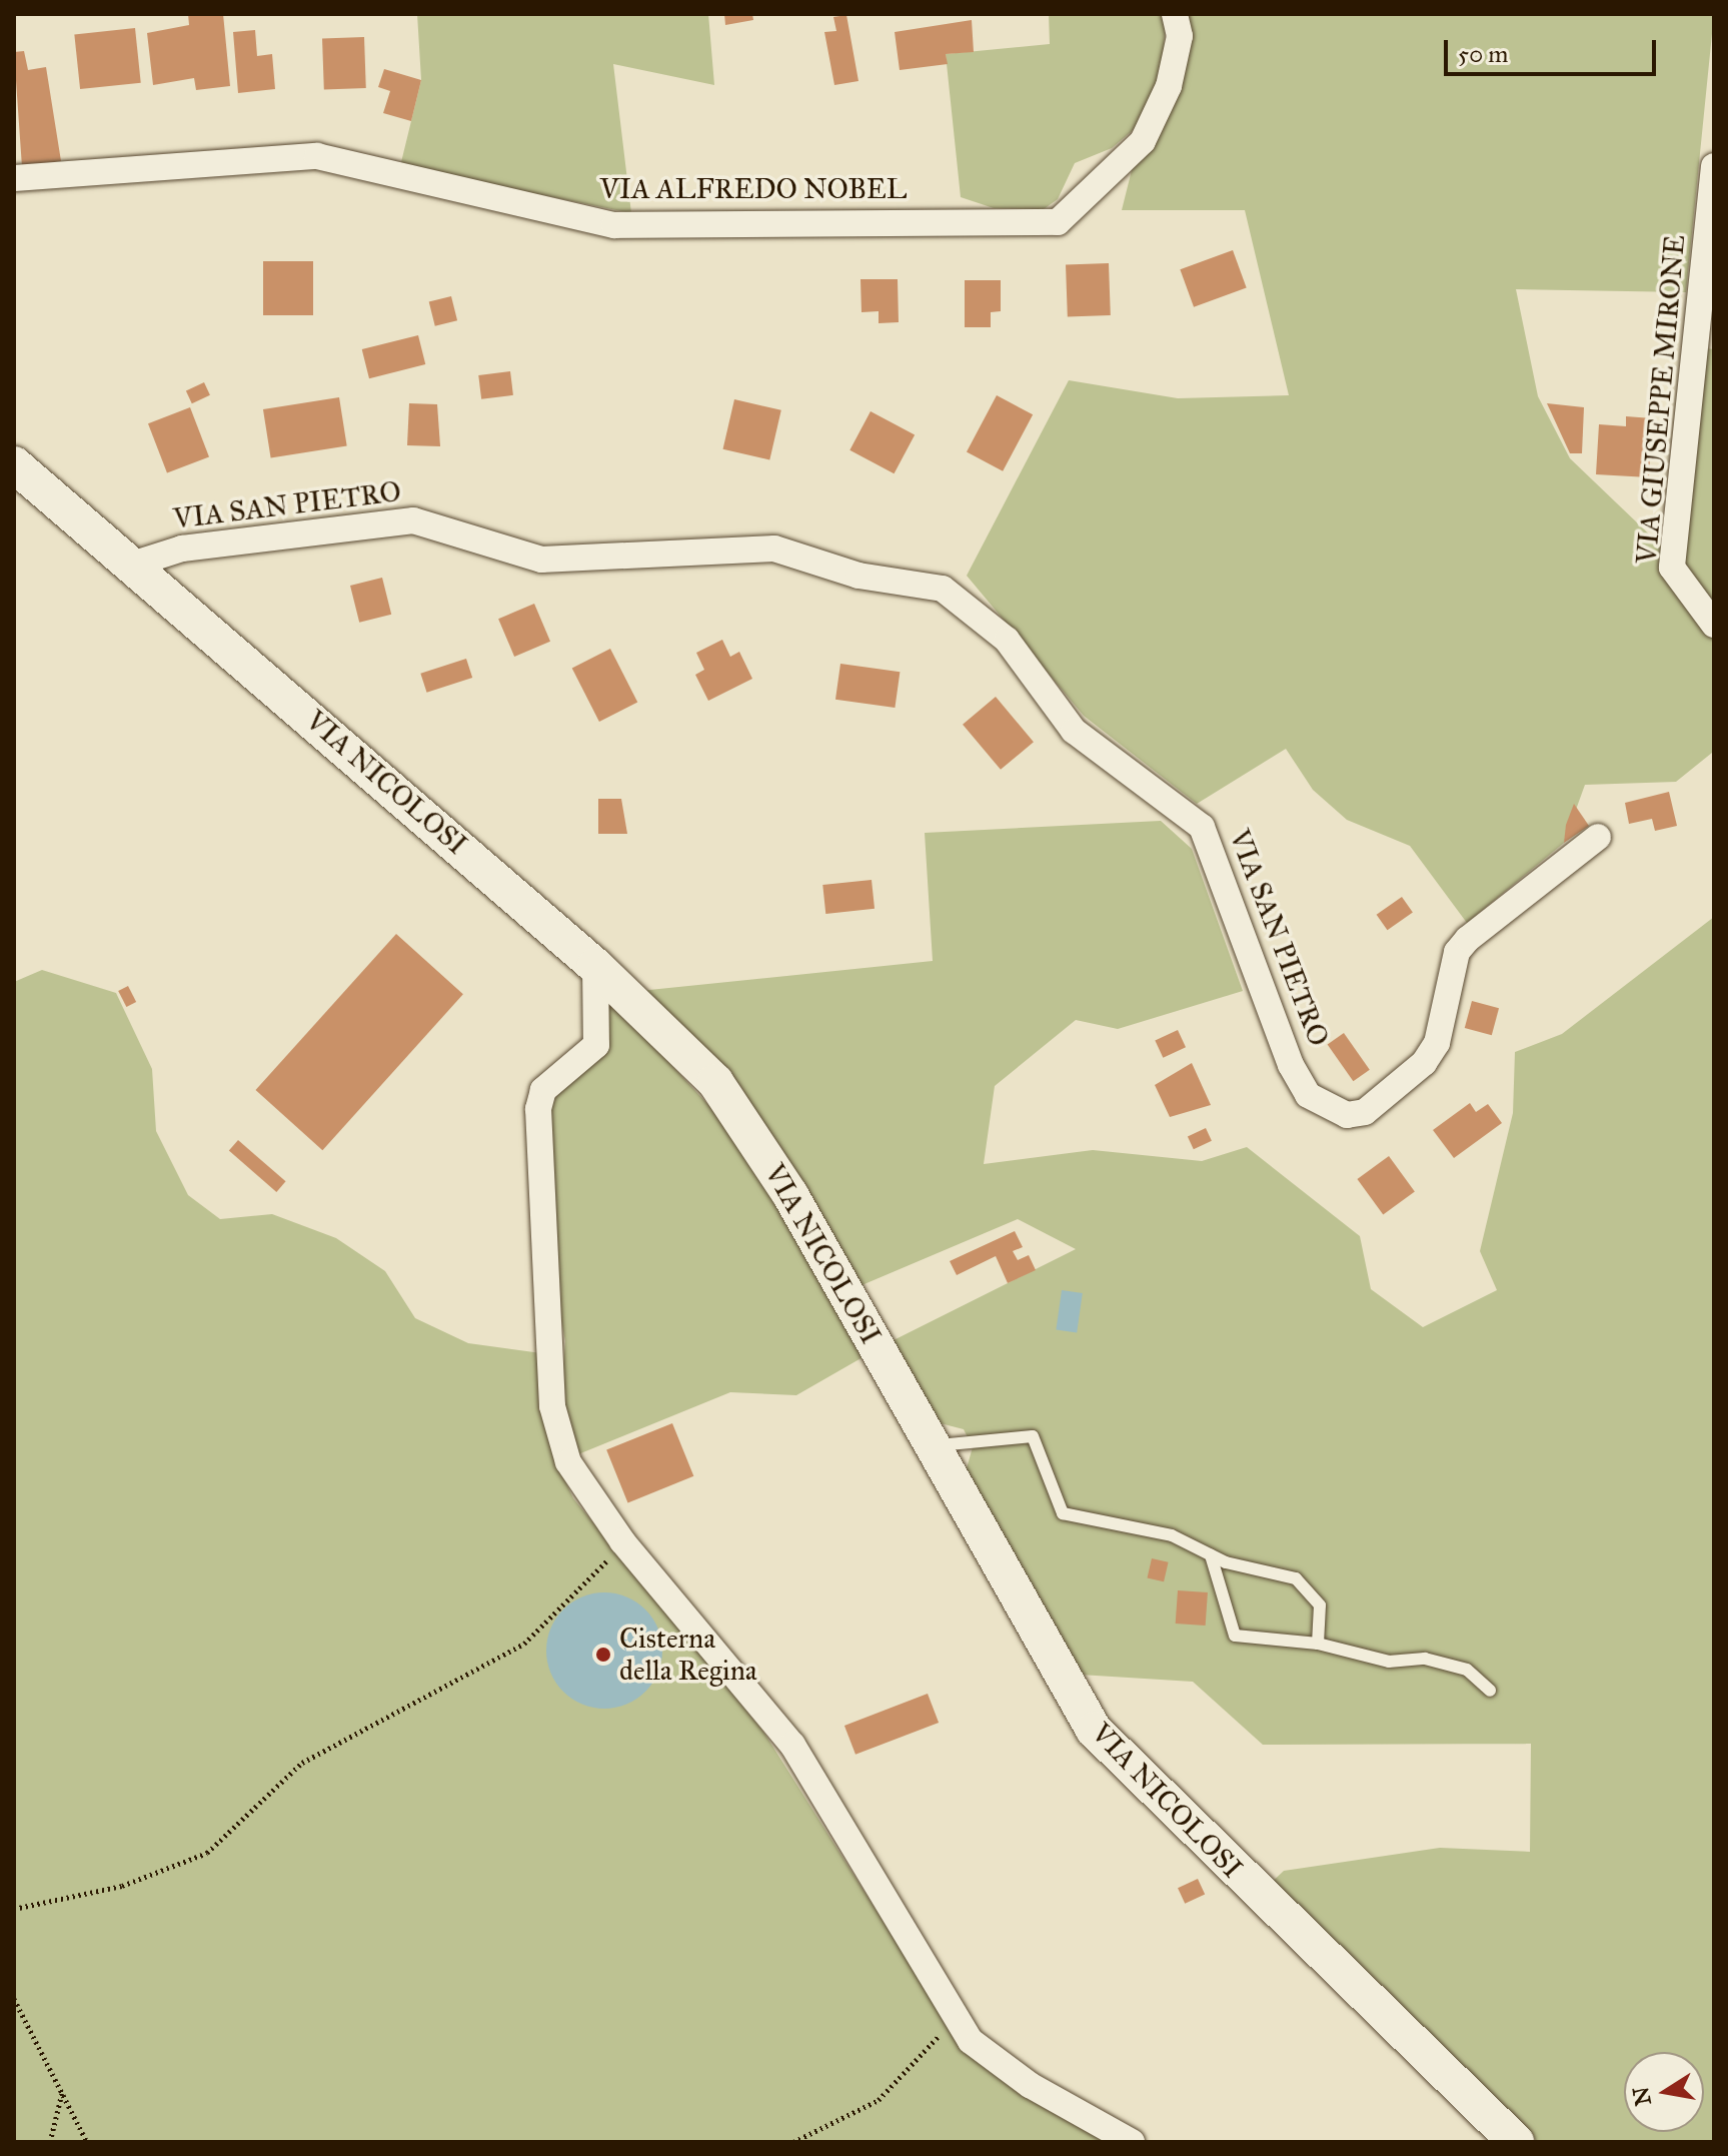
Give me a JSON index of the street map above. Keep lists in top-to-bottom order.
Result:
{
  "streets": {
    "main road": ["VIA NICOLOSI"],
    "street": ["VIA ALFREDO NOBEL", "VIA GIUSEPPE MIRONE", "VIA SAN PIETRO"]
  },
  "crossings": [
    ["VIA SAN PIETRO", "VIA NICOLOSI"]
  ],
  "places": ["Cisterna della Regina"],
  "scale_bar": "50 m",
  "north": "left"
}
